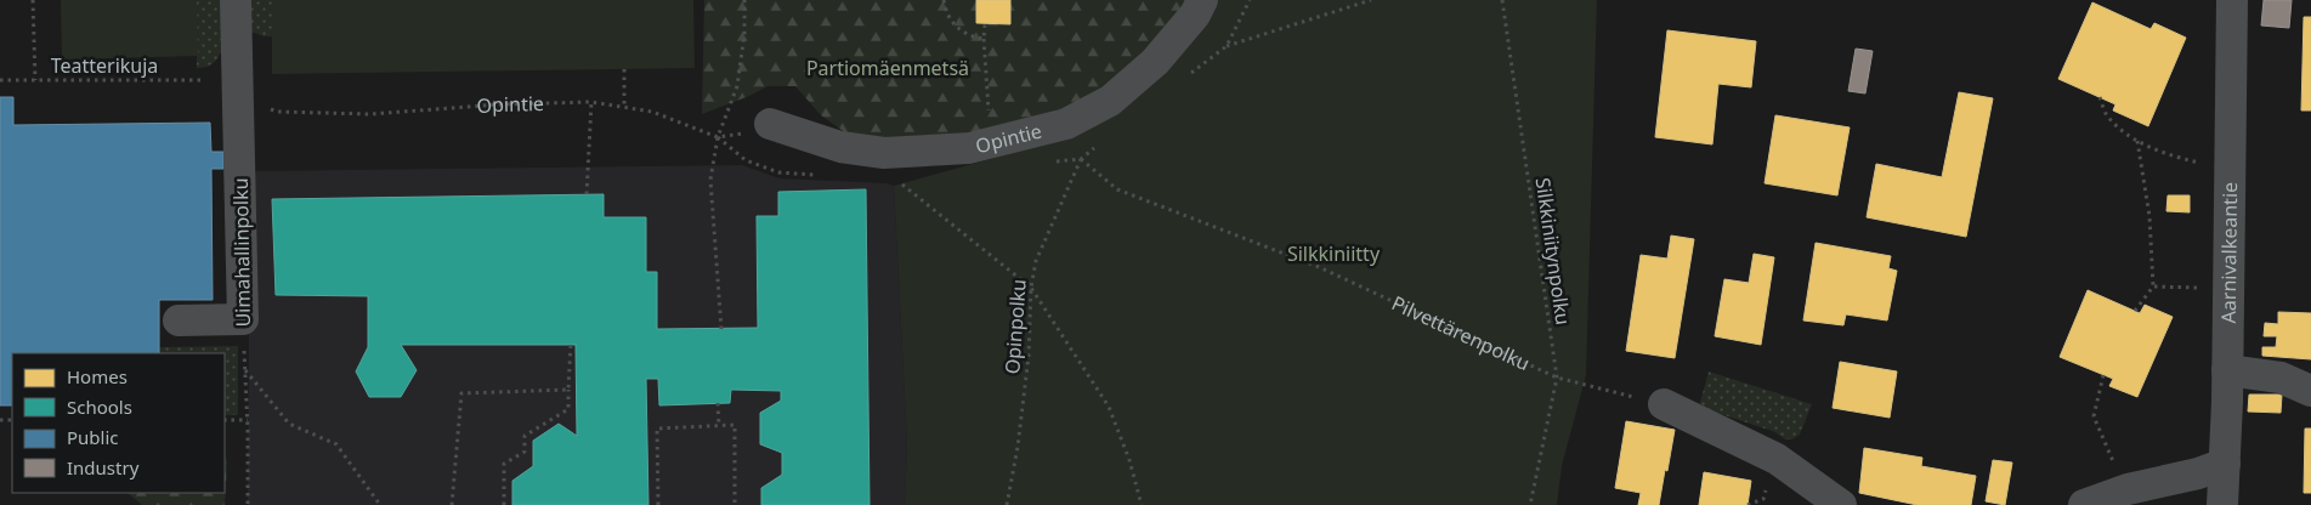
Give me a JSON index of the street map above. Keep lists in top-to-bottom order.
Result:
{
  "streets": {
    "street": ["Opintie", "Uimahallinpolku", "Aarnivalkeantie"],
    "path": [
      "Teatterikuja",
      "Silkkiniitynpolku",
      "Opinpolku",
      "Pilvettärenpolku"
    ]
  },
  "crossings": [
    ["Teatterikuja", "Opintie"],
    ["Teatterikuja", "Uimahallinpolku"],
    ["Opintie", "Uimahallinpolku"],
    ["Silkkiniitynpolku", "Pilvettärenpolku"],
    ["Opinpolku", "Pilvettärenpolku"]
  ],
  "parks": ["Partiomäenmetsä", "Silkkiniitty"],
  "legend": [
    "Homes",
    "Schools",
    "Public",
    "Industry"
  ]
}
